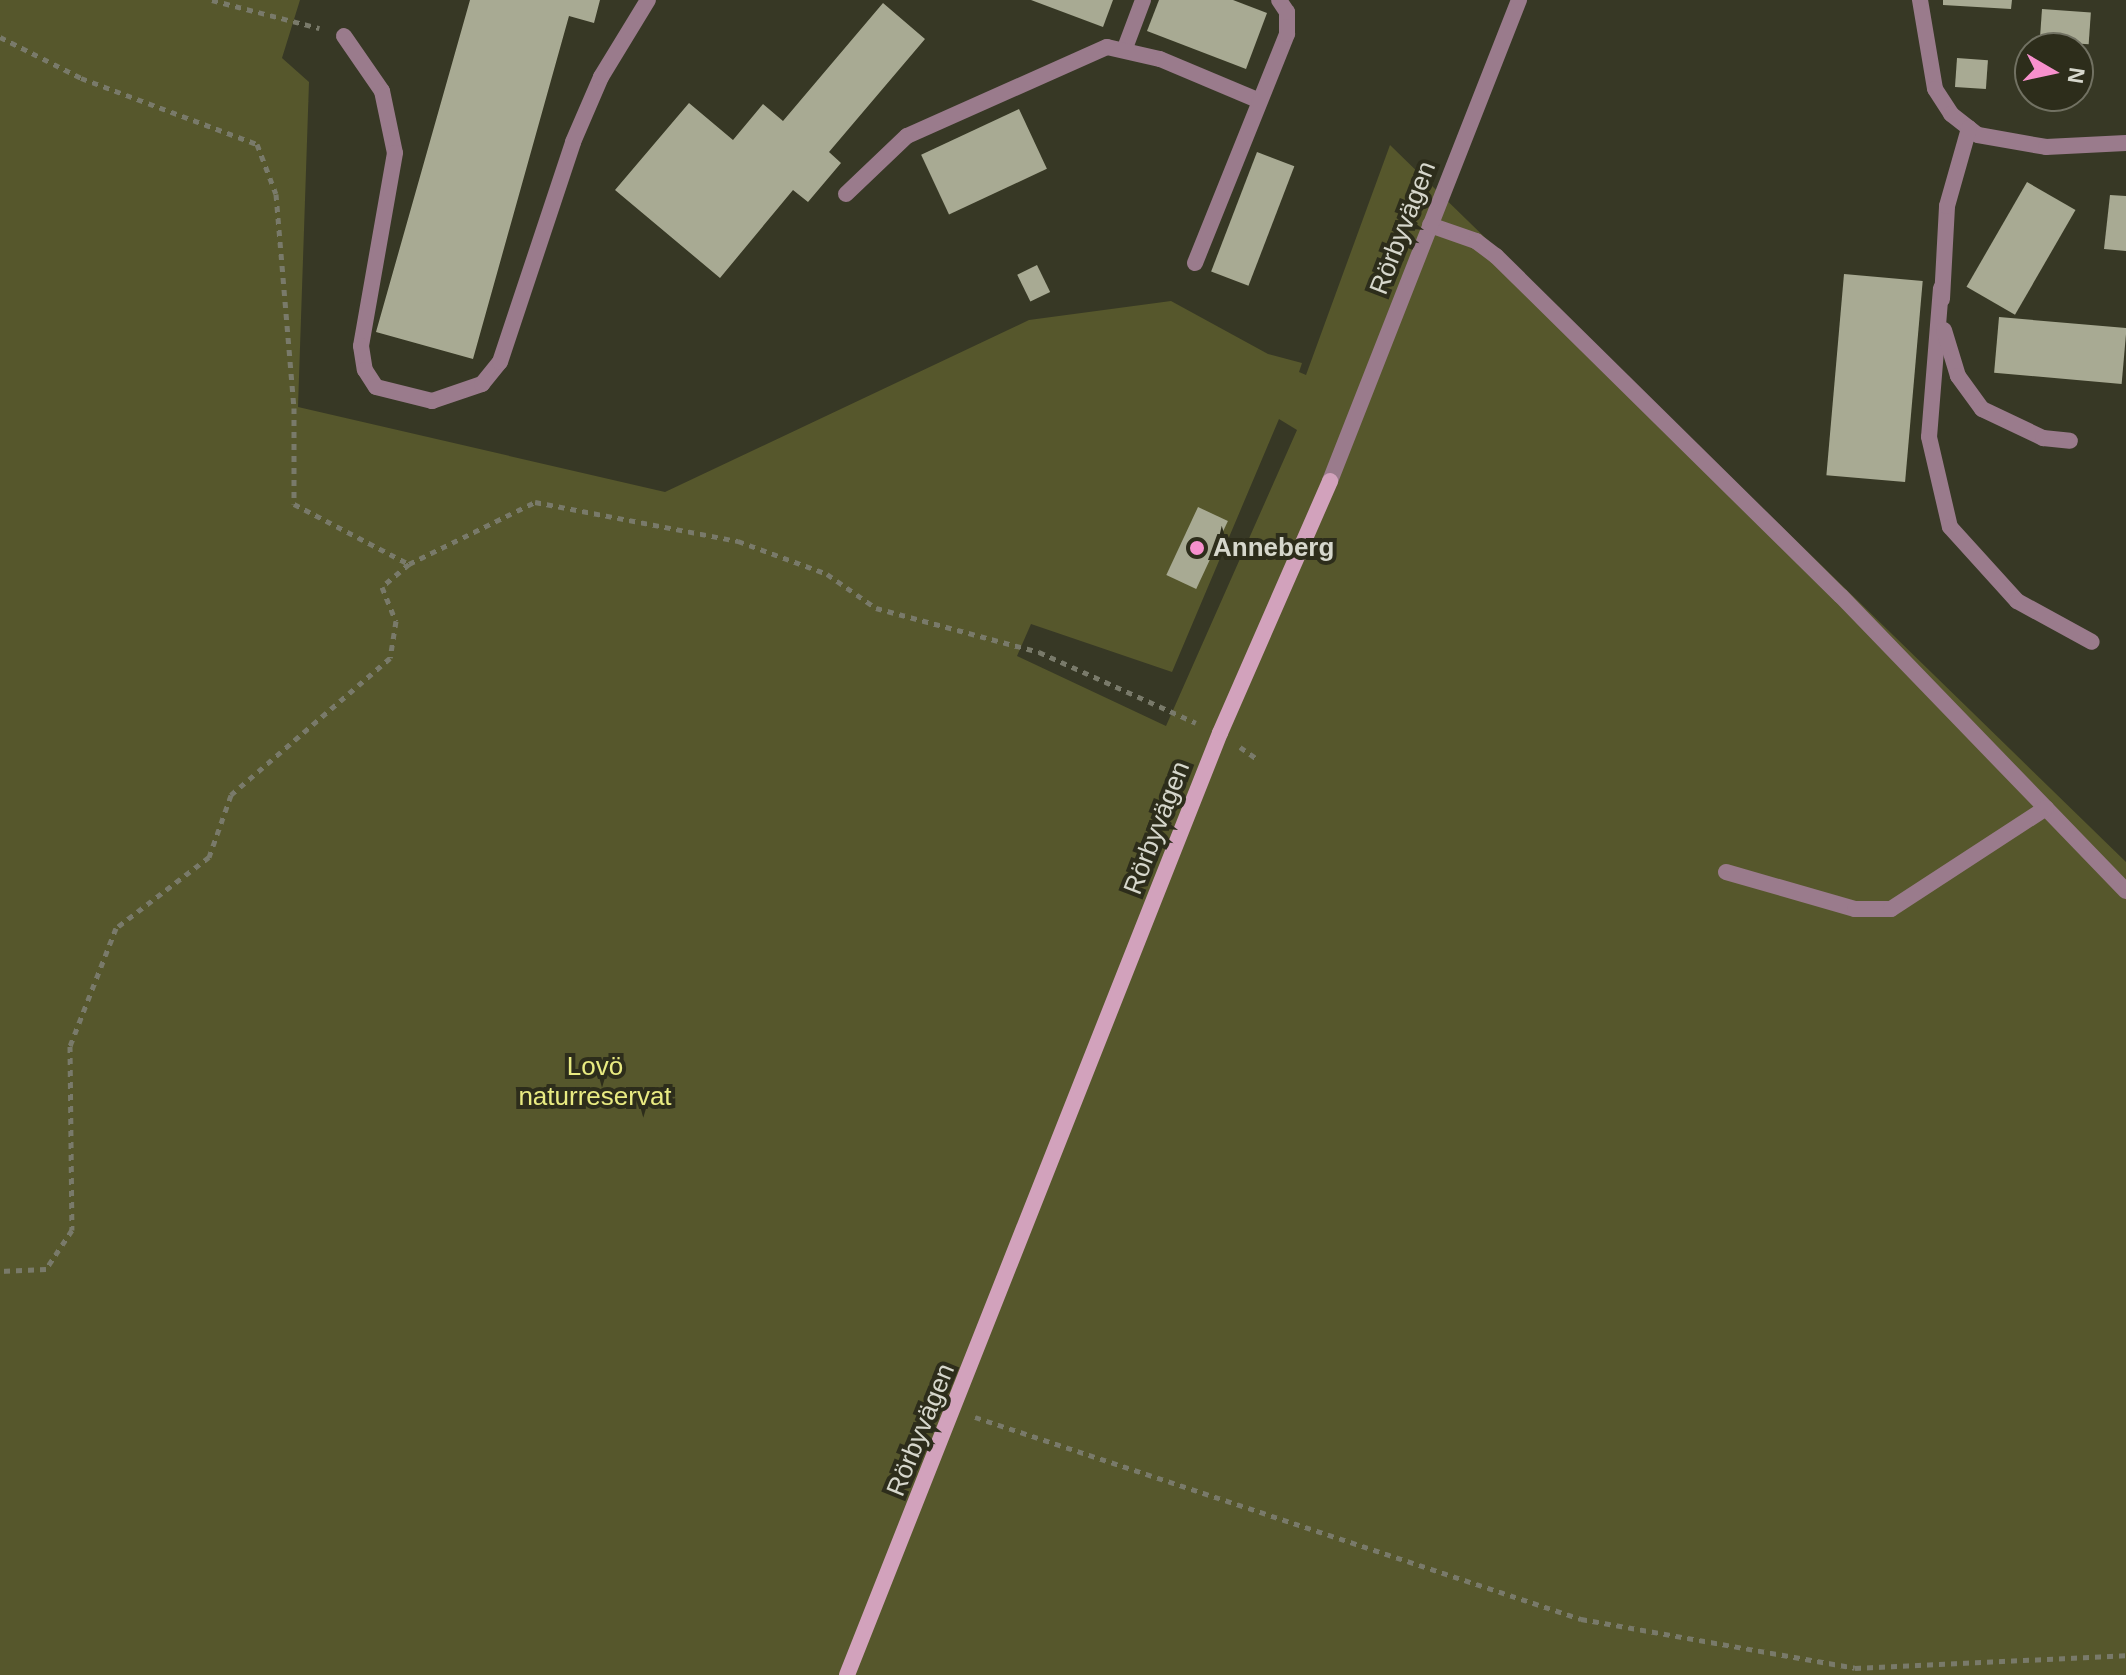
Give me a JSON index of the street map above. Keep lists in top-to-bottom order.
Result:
{
  "streets": {
    "street": ["Rörbyvägen"]
  },
  "parks": ["Lovö naturreservat"],
  "places": ["Anneberg"],
  "north": "right"
}
